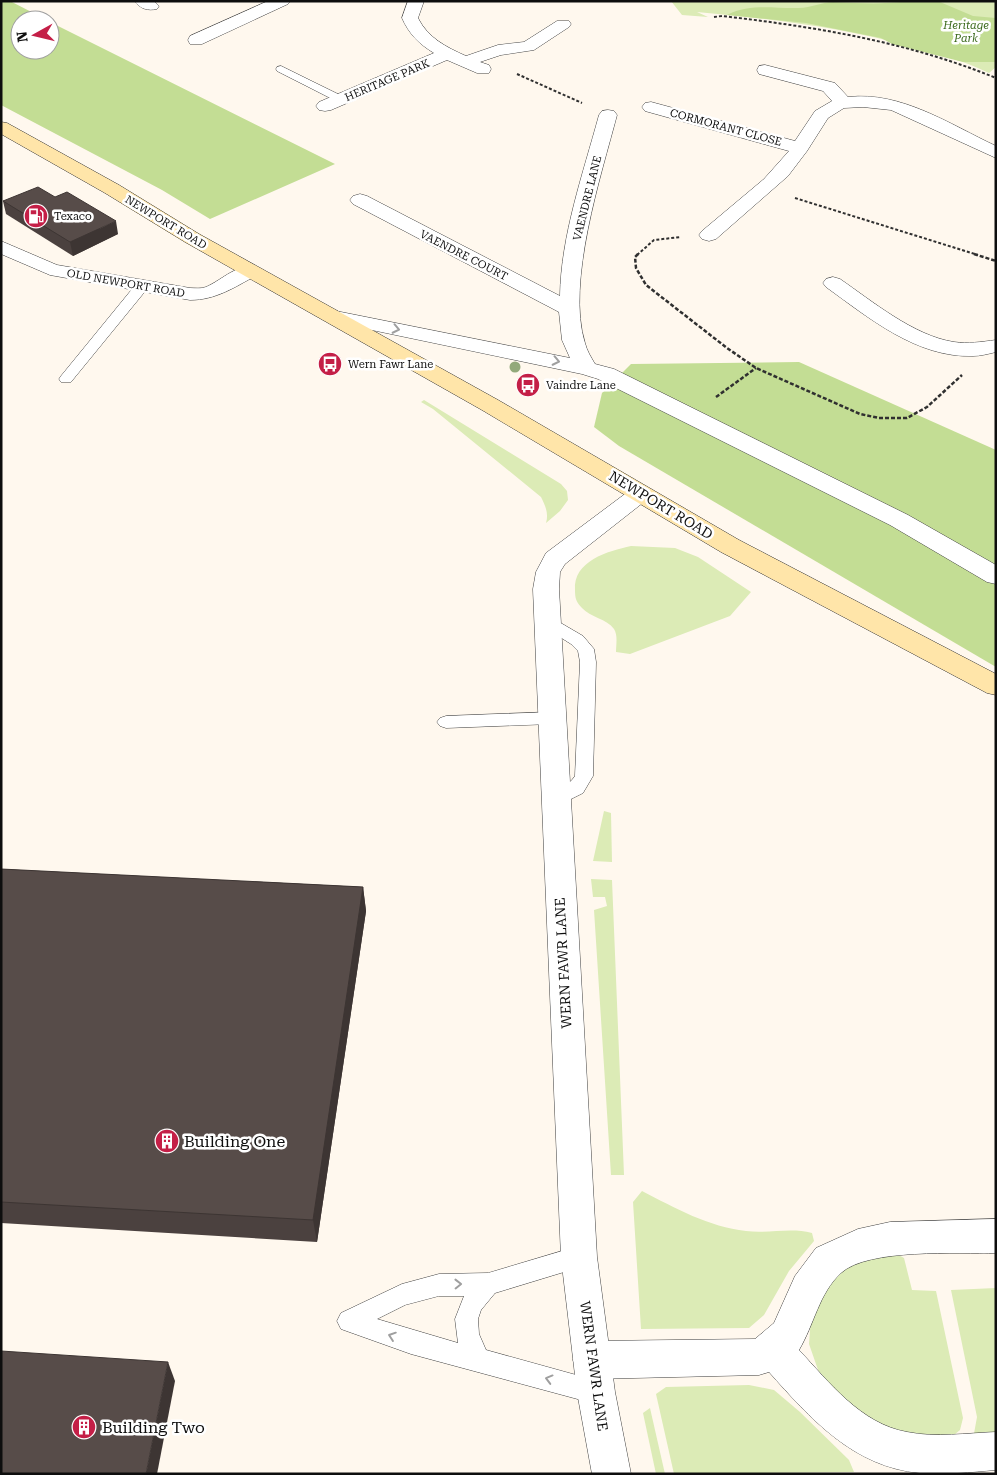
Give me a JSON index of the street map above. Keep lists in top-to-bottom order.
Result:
{
  "streets": {
    "main road": ["NEWPORT ROAD"],
    "street": [
      "HERITAGE PARK",
      "CORMORANT CLOSE",
      "VAENDRE LANE",
      "VAENDRE COURT",
      "OLD NEWPORT ROAD",
      "WERN FAWR LANE"
    ]
  },
  "crossings": [
    ["VAENDRE LANE", "NEWPORT ROAD"],
    ["VAENDRE LANE", "VAENDRE COURT"],
    ["NEWPORT ROAD", "OLD NEWPORT ROAD"],
    ["NEWPORT ROAD", "WERN FAWR LANE"]
  ],
  "parks": ["Heritage Park"],
  "places": {
    "fuel station": ["Texaco"],
    "bus stop": ["Wern Fawr Lane", "Vaindre Lane"],
    "building": ["Building One", "Building Two"]
  },
  "north": "left"
}
